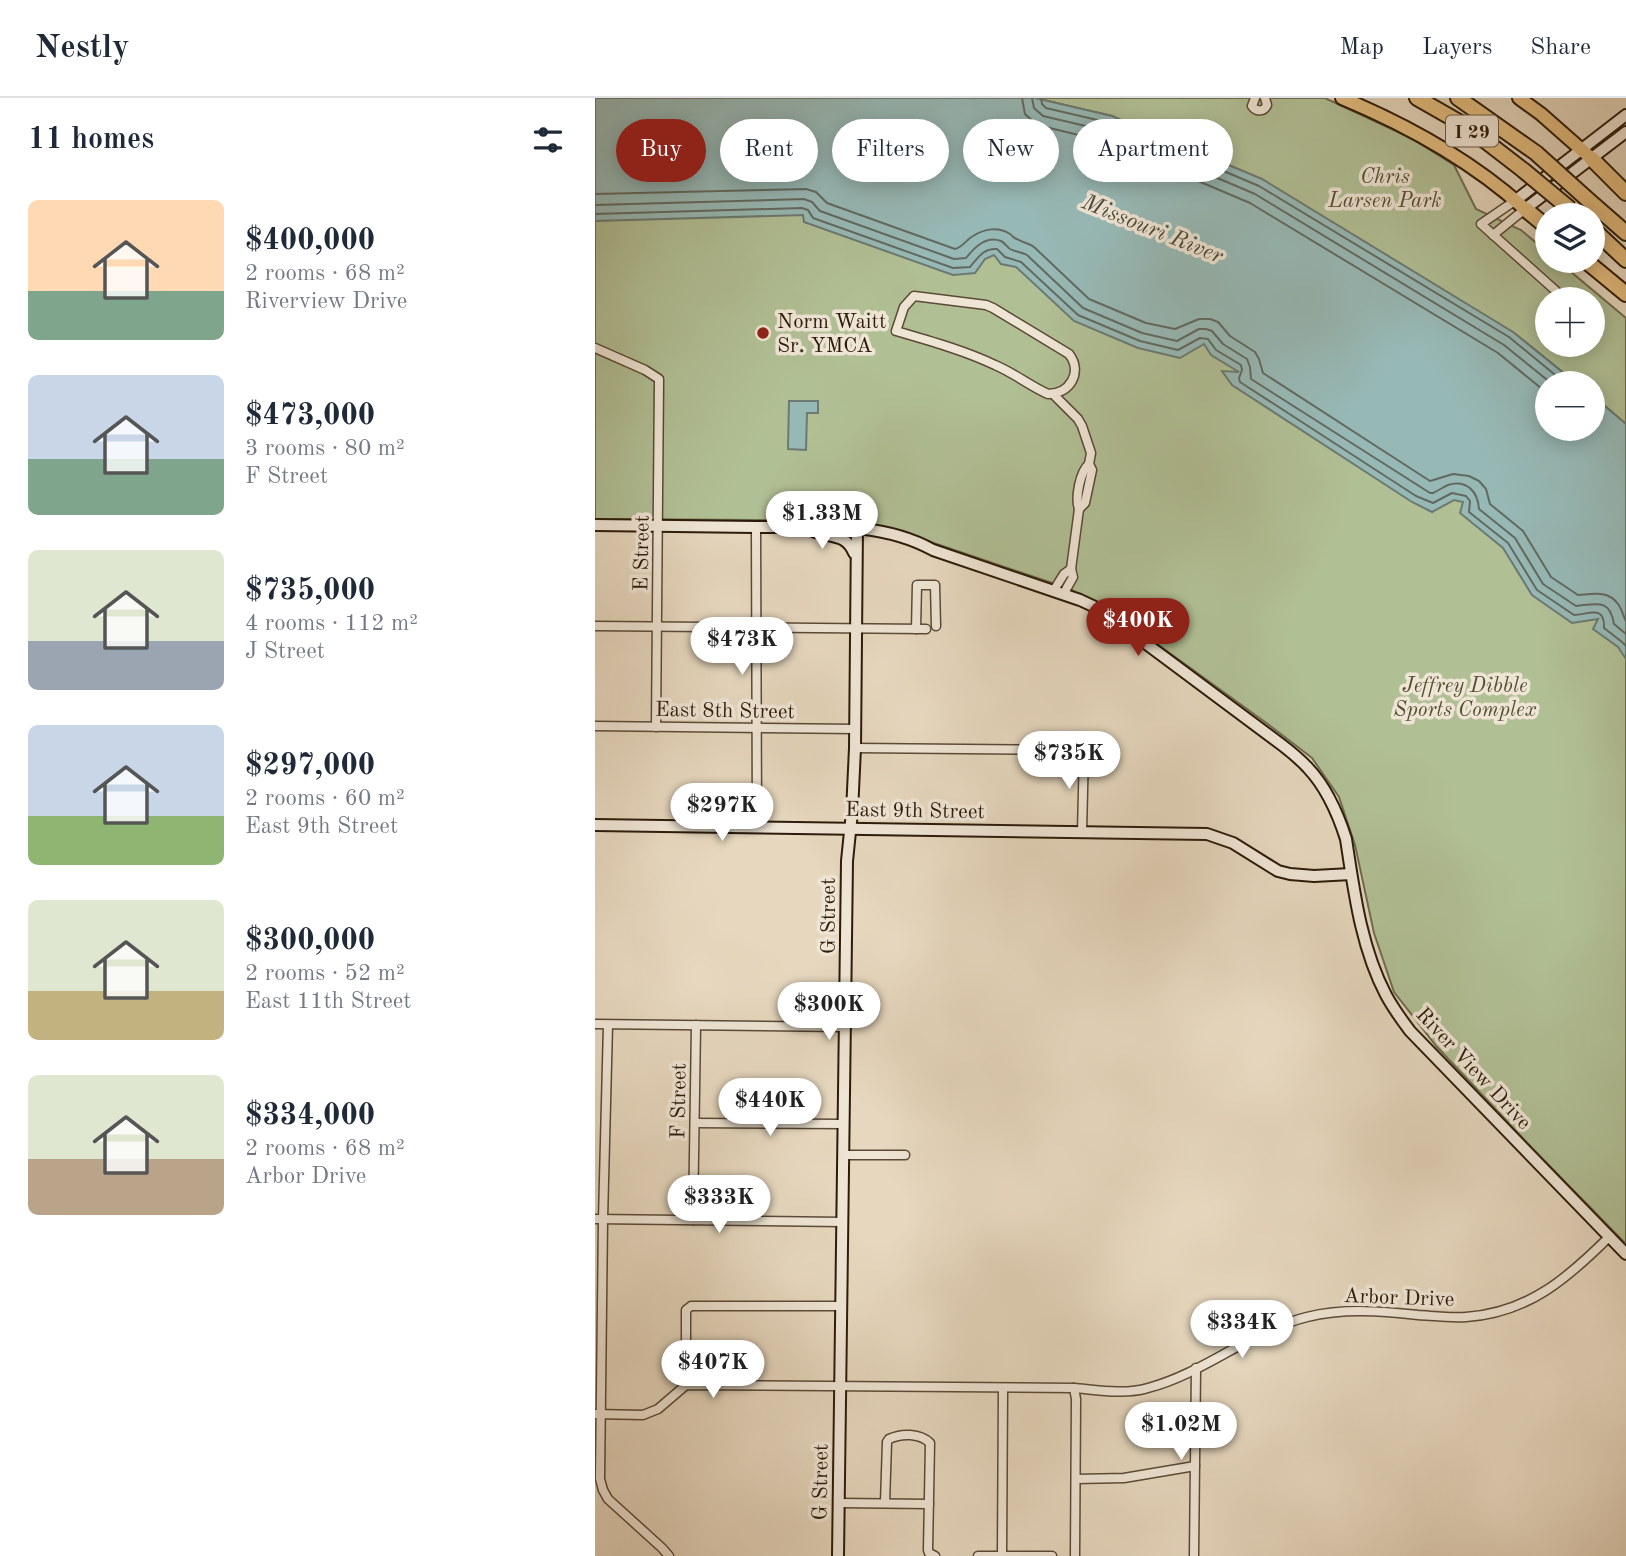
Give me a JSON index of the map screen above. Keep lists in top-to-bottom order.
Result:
{
  "streets": {
    "highway": ["I 29"],
    "main road": ["East 9th Street", "G Street", "River View Drive"],
    "street": [
      "E Street",
      "East 8th Street",
      "F Street",
      "Arbor Drive"
    ]
  },
  "crossings": [
    ["E Street", "East 8th Street"],
    ["E Street", "River View Drive"],
    ["East 8th Street", "G Street"],
    ["East 9th Street", "G Street"],
    ["East 9th Street", "River View Drive"],
    ["G Street", "River View Drive"],
    ["G Street", "Arbor Drive"],
    ["River View Drive", "Arbor Drive"]
  ],
  "water": ["Missouri River"],
  "parks": ["Chris Larsen Park", "Jeffrey Dibble Sports Complex"],
  "places": ["Norm Waitt Sr. YMCA"],
  "page": {
    "header": "Nestly",
    "nav": ["Map", "Layers", "Share"],
    "heading": "11 homes",
    "chip": [
      "Buy",
      "Rent",
      "Filters",
      "New",
      "Apartment"
    ],
    "list": [
      {
        "name": "$400,000",
        "note": "2 rooms · 68 m² · Riverview Drive"
      },
      {
        "name": "$473,000",
        "note": "3 rooms · 80 m² · F Street"
      },
      {
        "name": "$735,000",
        "note": "4 rooms · 112 m² · J Street"
      },
      {
        "name": "$297,000",
        "note": "2 rooms · 60 m² · East 9th Street"
      },
      {
        "name": "$300,000",
        "note": "2 rooms · 52 m² · East 11th Street"
      },
      {
        "name": "$334,000",
        "note": "2 rooms · 68 m² · Arbor Drive"
      }
    ],
    "map_buttons": ["+", "−"],
    "price": [
      "$1.33M",
      "$400K",
      "$473K",
      "$735K",
      "$297K",
      "$300K",
      "$440K",
      "$333K",
      "$334K",
      "$407K",
      "$1.02M"
    ]
  }
}
